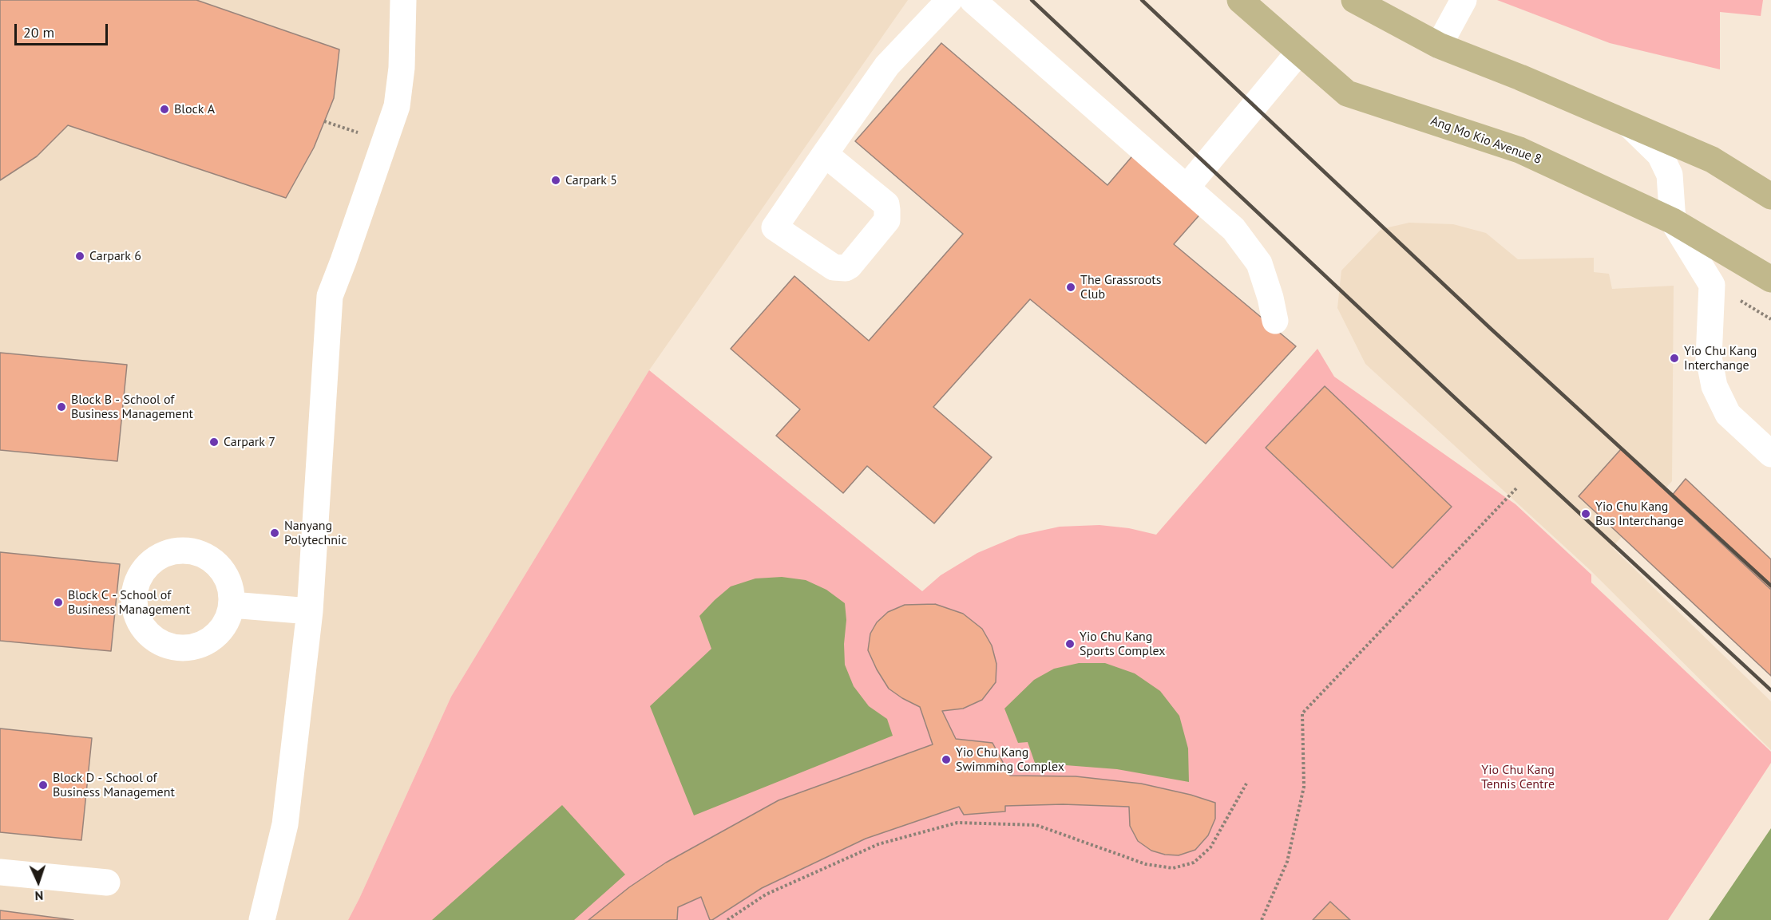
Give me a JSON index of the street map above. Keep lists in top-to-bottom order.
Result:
{
  "streets": {
    "main road": ["Ang Mo Kio Avenue 8"]
  },
  "parks": ["Yio Chu Kang Tennis Centre"],
  "places": [
    "Block A",
    "Carpark 5",
    "Carpark 6",
    "The Grassroots Club",
    "Yio Chu Kang Interchange",
    "Block B - School of Business Management",
    "Carpark 7",
    "Yio Chu Kang Bus Interchange",
    "Nanyang Polytechnic",
    "Block C - School of Business Management",
    "Yio Chu Kang Sports Complex",
    "Yio Chu Kang Swimming Complex",
    "Block D - School of Business Management"
  ],
  "scale_bar": "20 m",
  "north": "bottom"
}
